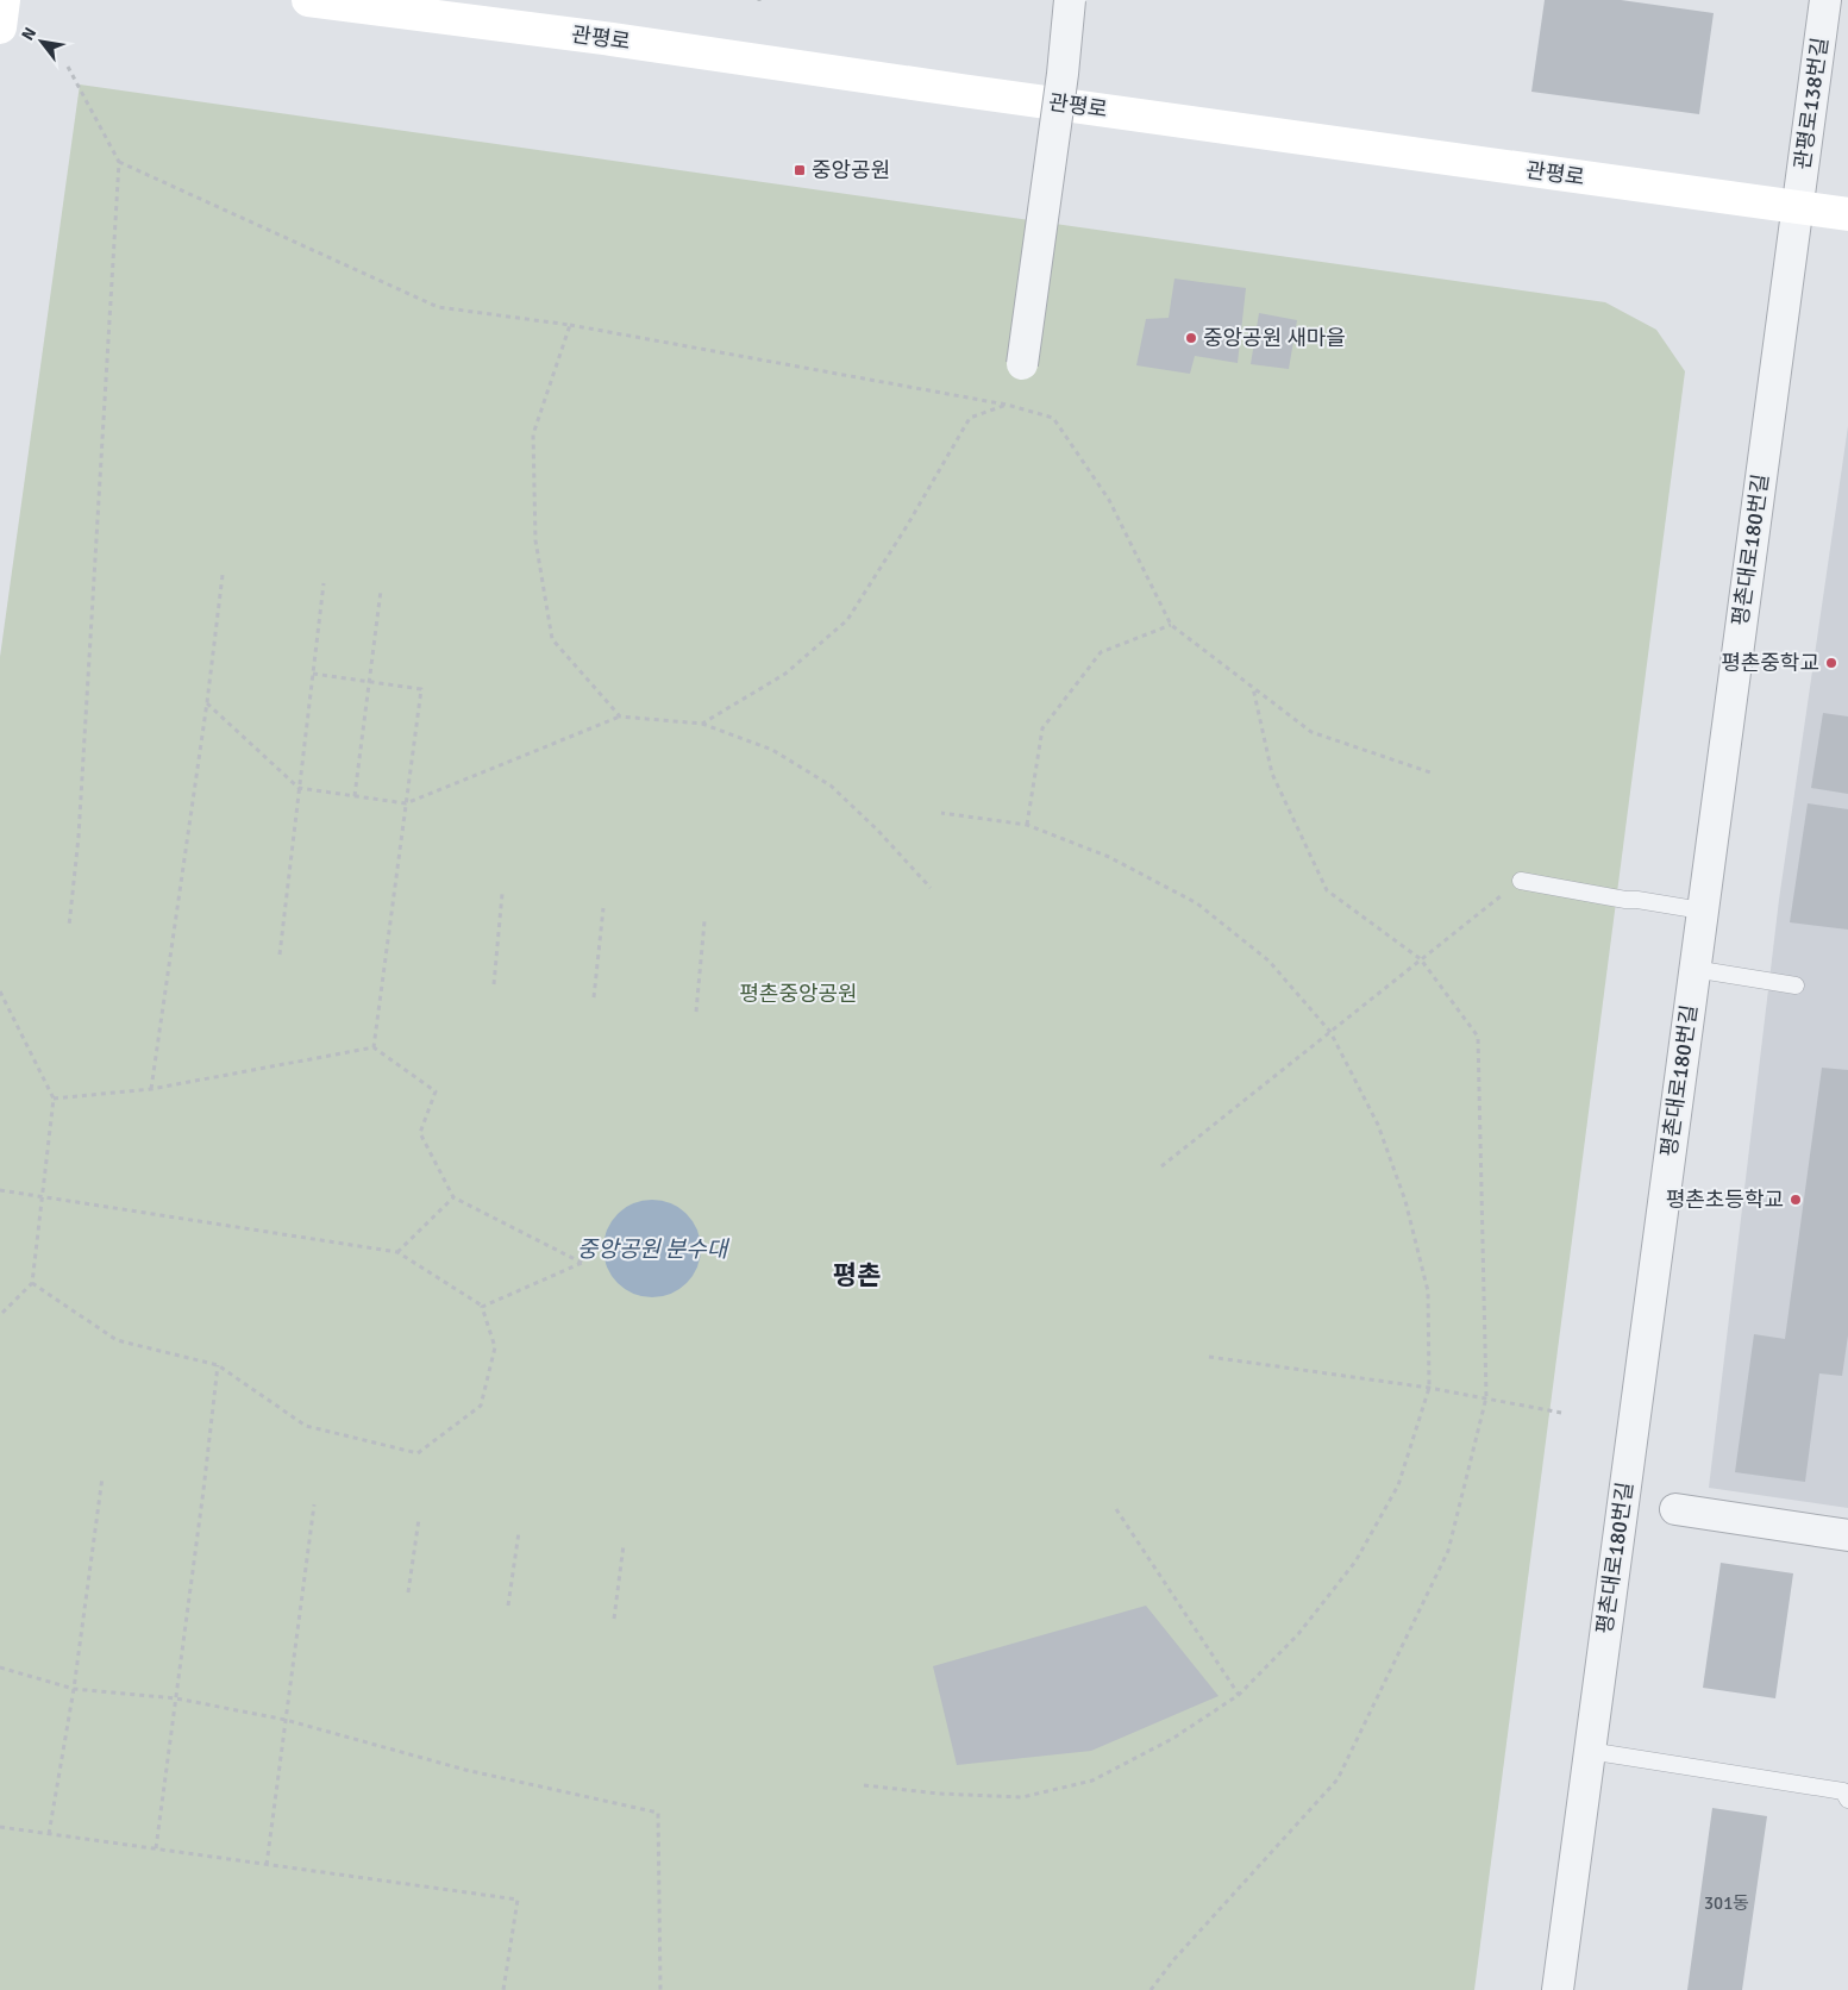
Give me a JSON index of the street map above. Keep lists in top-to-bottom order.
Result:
{
  "streets": {
    "street": ["관평로", "관평로138번길", "평촌대로180번길"]
  },
  "crossings": [
    ["관평로", "관평로138번길"],
    ["관평로", "평촌대로180번길"],
    ["관평로138번길", "평촌대로180번길"]
  ],
  "districts": ["평촌"],
  "water": ["중앙공원 분수대"],
  "parks": ["평촌중앙공원"],
  "places": {
    "transit": ["중앙공원"],
    "other": ["중앙공원 새마을", "평촌중학교", "평촌초등학교"]
  },
  "house_numbers": ["301동"],
  "north": "top left"
}
